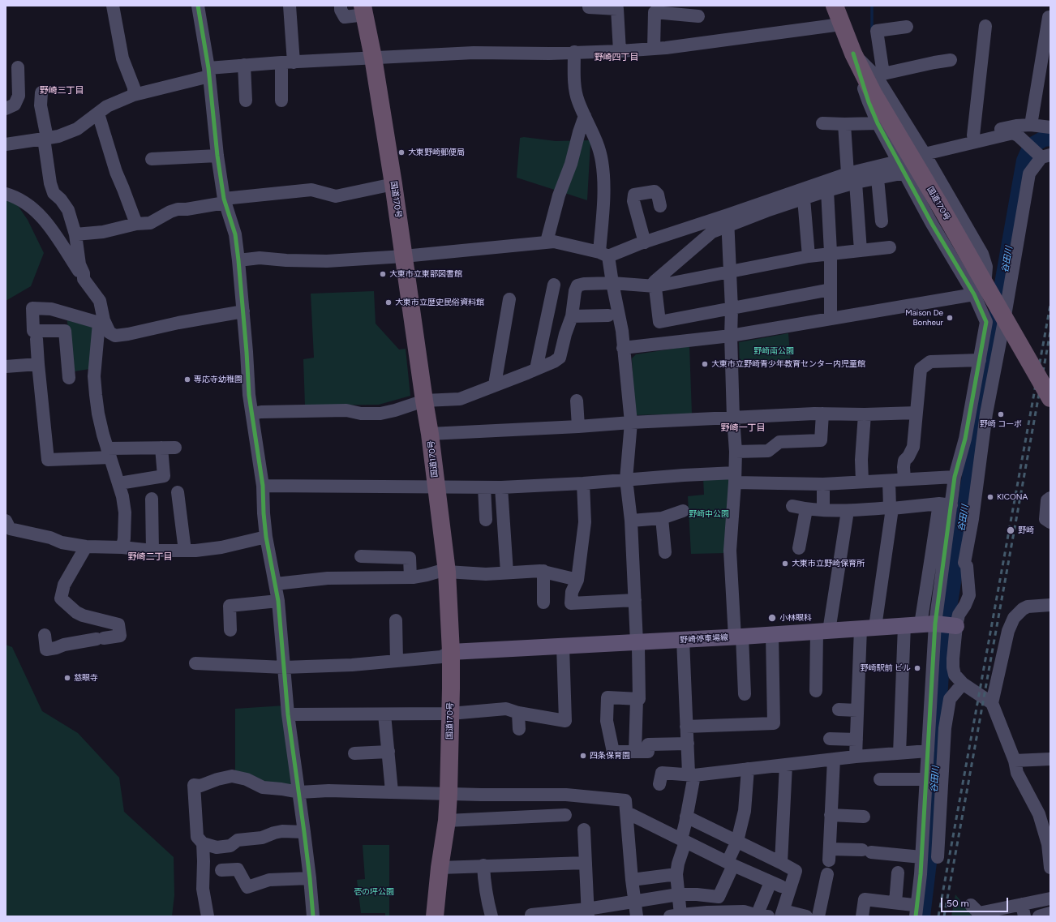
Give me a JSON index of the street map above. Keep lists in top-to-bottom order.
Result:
{
  "streets": {
    "highway": ["国道170号"],
    "main road": ["野崎停車場線"]
  },
  "crossings": [
    ["国道170号", "野崎停車場線"]
  ],
  "districts": [
    "野崎四丁目",
    "野崎三丁目",
    "野崎一丁目",
    "野崎二丁目"
  ],
  "water": ["谷田川"],
  "parks": ["野崎南公園", "野崎中公園", "壱の坪公園"],
  "places": [
    "大東野崎郵便局",
    "大東市立東部図書館",
    "大東市立歴史民俗資料館",
    "Maison De Bonheur",
    "大東市立野崎青少年教育センター内児童館",
    "専応寺幼稚園",
    "野崎 コーポ",
    "KICONA",
    "野崎",
    "大東市立野崎保育所",
    "小林眼科",
    "野崎駅前 ビル",
    "慈眼寺",
    "四条保育園"
  ],
  "scale_bar": "50 m"
}
